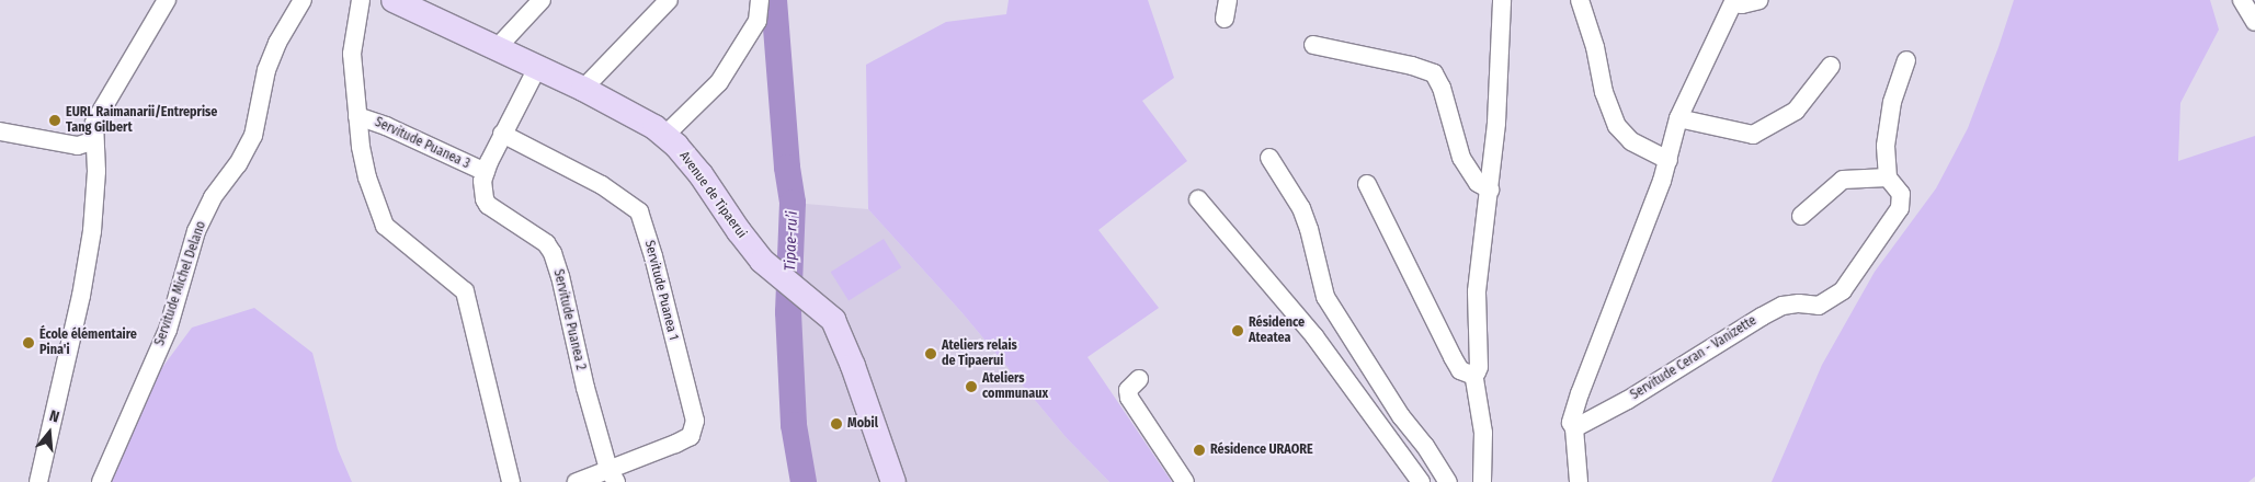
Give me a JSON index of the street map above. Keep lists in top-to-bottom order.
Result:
{
  "streets": {
    "main road": ["Avenue de Tipaerui"],
    "street": [
      "Servitude Puanea 3",
      "Servitude Michel Delano",
      "Servitude Puanea 1",
      "Servitude Puanea 2",
      "Servitude Ceran - Vanizette"
    ]
  },
  "crossings": [
    ["Servitude Puanea 3", "Servitude Puanea 2"],
    ["Avenue de Tipaerui", "Servitude Puanea 2"],
    ["Servitude Puanea 1", "Servitude Puanea 2"]
  ],
  "water": ["Tipae-ru’i"],
  "places": [
    "EURL Raimanarii/Entreprise Tang Gilbert",
    "Résidence Ateatea",
    "École élémentaire Pina'i",
    "Ateliers relais de Tipaerui",
    "Ateliers communaux",
    "Mobil",
    "Résidence URAORE"
  ],
  "north": "top"
}
